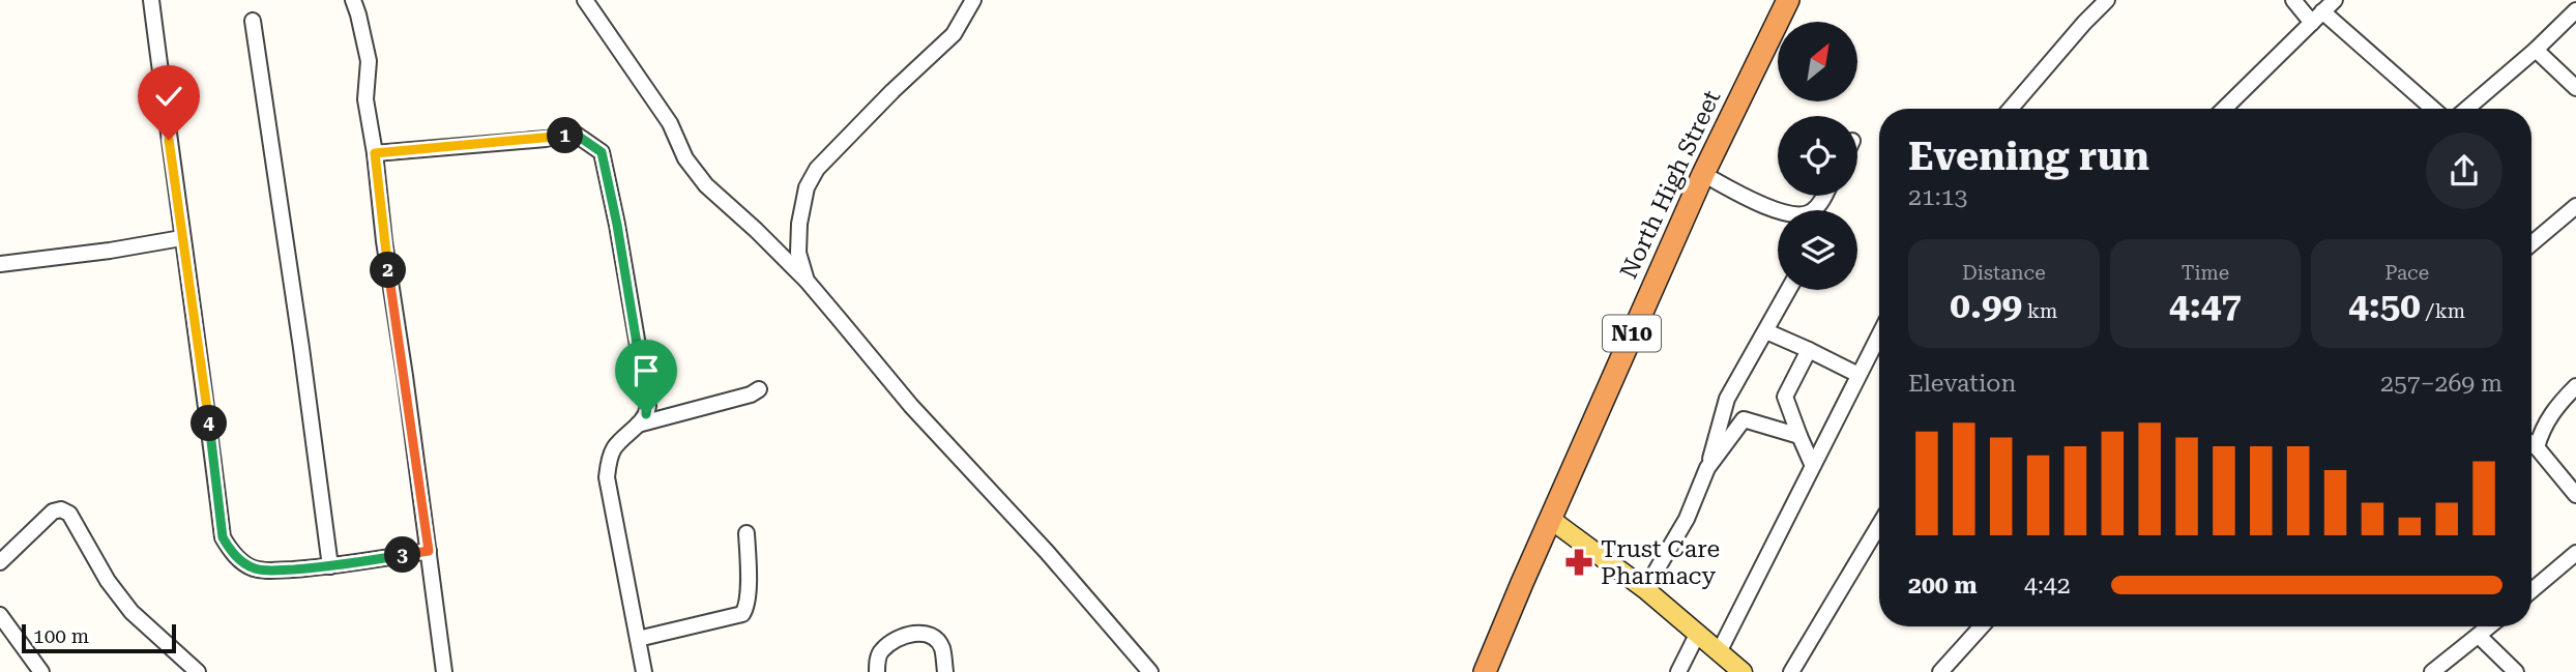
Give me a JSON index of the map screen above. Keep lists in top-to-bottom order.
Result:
{
  "streets": {
    "highway": ["North High Street", "N10"]
  },
  "places": {
    "pharmacy": ["Trust Care Pharmacy"]
  },
  "scale_bar": "100 m",
  "north": "top right",
  "page": {
    "heading": ["Evening run", "21:13"],
    "pins": [
      "1",
      "2",
      "4",
      "3"
    ],
    "stats": [
      ["Distance", "0.99 km"],
      ["Time", "4:47"],
      ["Pace", "4:50 /km"]
    ],
    "chart": ["Elevation", "257–269 m"],
    "list": [
      {
        "name": "200 m",
        "note": "4:42"
      }
    ],
    "scale": "100 m"
  }
}
